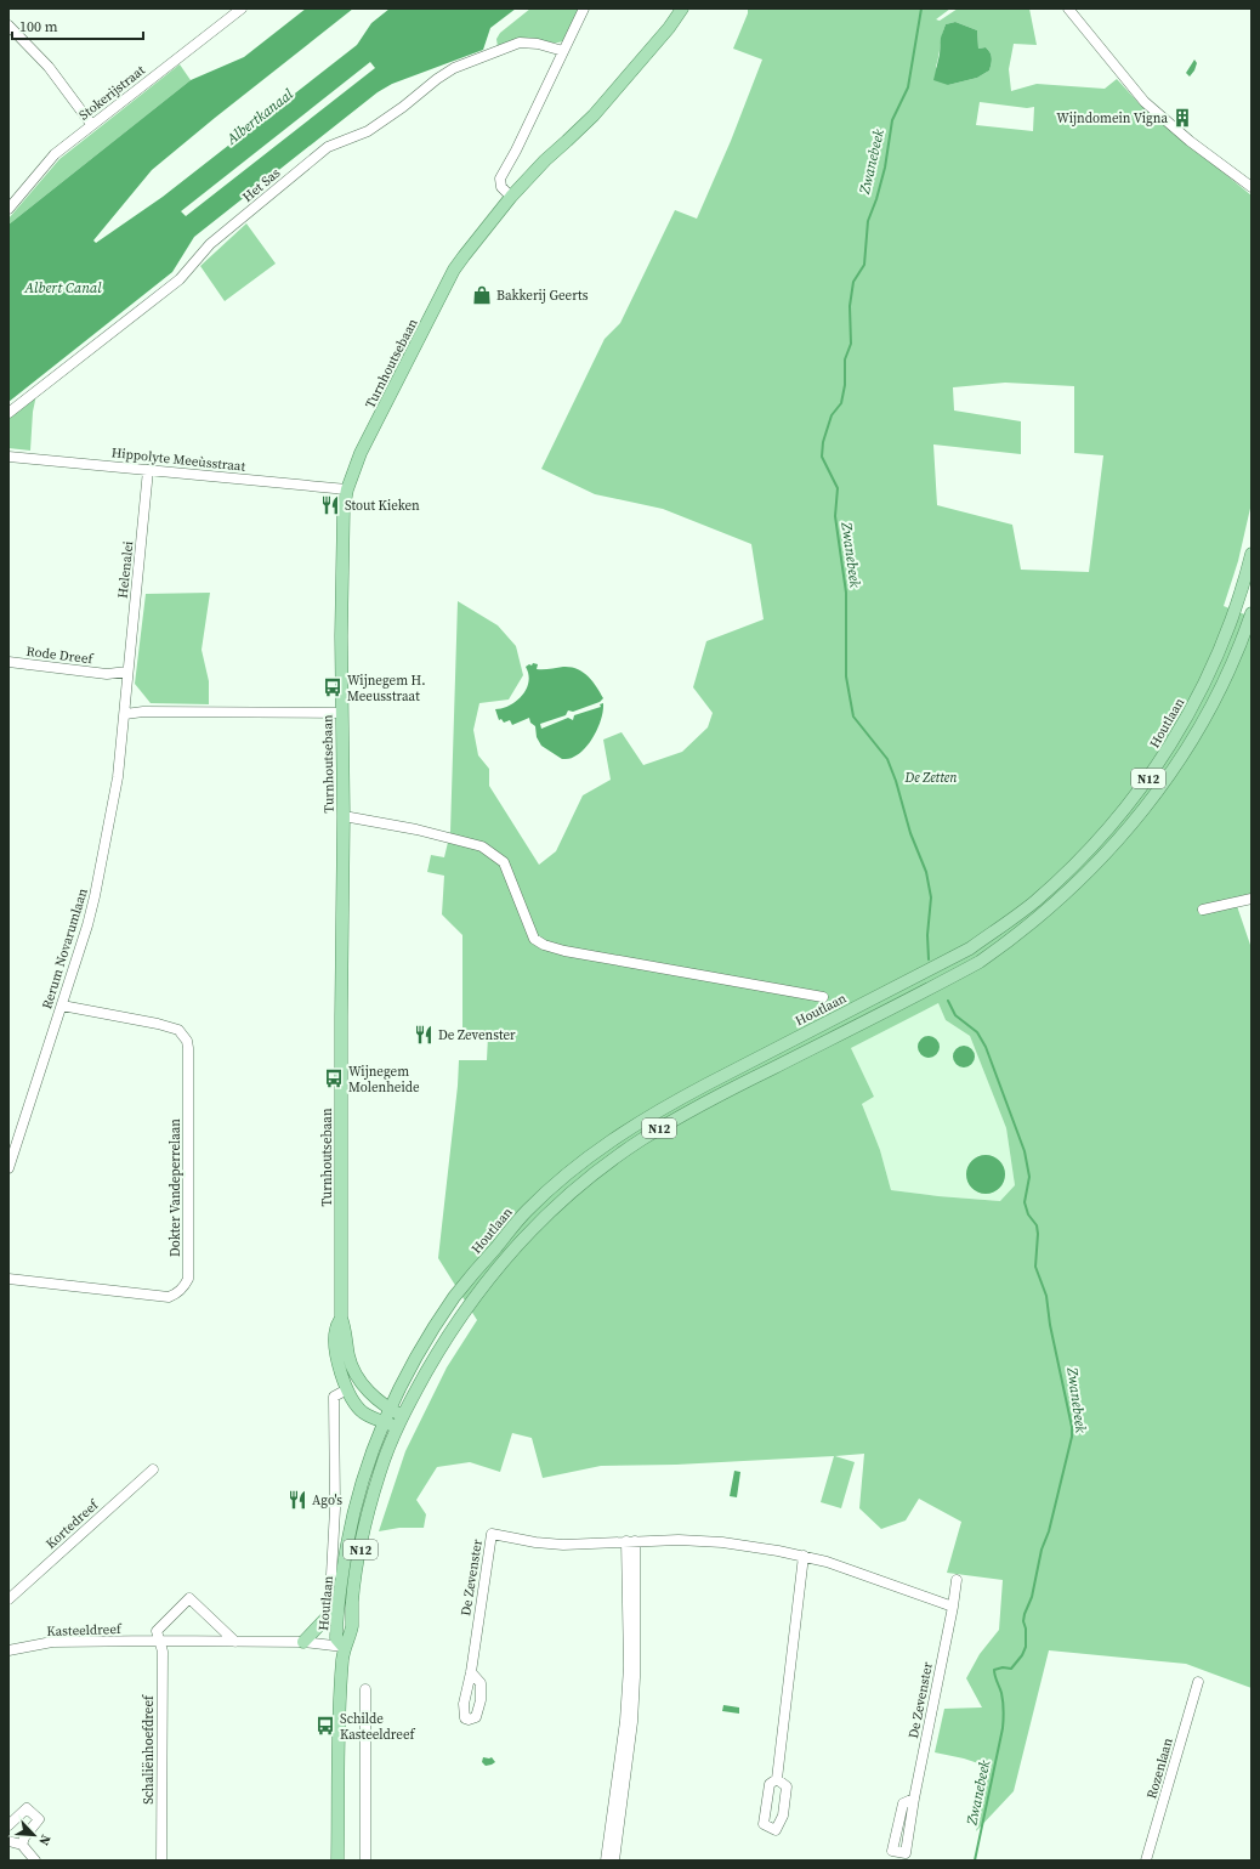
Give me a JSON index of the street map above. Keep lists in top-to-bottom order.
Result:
{
  "streets": {
    "main road": ["Turnhoutsebaan", "Houtlaan", "N12"],
    "street": [
      "Stokerijstraat",
      "Het Sas",
      "Hippolyte Meeùsstraat",
      "Helenalei",
      "Rode Dreef",
      "Rerum Novarumlaan",
      "Dokter Vandeperrelaan",
      "Kortedreef",
      "De Zevenster",
      "Kasteeldreef",
      "Schaliënhoefdreef",
      "Rozenlaan"
    ]
  },
  "crossings": [
    ["Turnhoutsebaan", "Hippolyte Meeùsstraat"],
    ["Turnhoutsebaan", "Houtlaan"],
    ["Hippolyte Meeùsstraat", "Helenalei"],
    ["Helenalei", "Rode Dreef"],
    ["Helenalei", "Rerum Novarumlaan"],
    ["Rode Dreef", "Rerum Novarumlaan"],
    ["Houtlaan", "N12"],
    ["Houtlaan", "Kasteeldreef"],
    ["N12", "Kasteeldreef"],
    ["Rerum Novarumlaan", "Dokter Vandeperrelaan"],
    ["Kasteeldreef", "Schaliënhoefdreef"]
  ],
  "water": ["Albertkanaal", "Zwanebeek", "Albert Canal"],
  "parks": ["De Zetten"],
  "places": {
    "building": ["Wijndomein Vigna"],
    "shop": ["Bakkerij Geerts"],
    "restaurant": ["Stout Kieken", "De Zevenster", "Ago's"],
    "bus stop": ["Wijnegem H. Meeusstraat", "Wijnegem Molenheide", "Schilde Kasteeldreef"]
  },
  "scale_bar": "100 m",
  "north": "bottom right"
}
